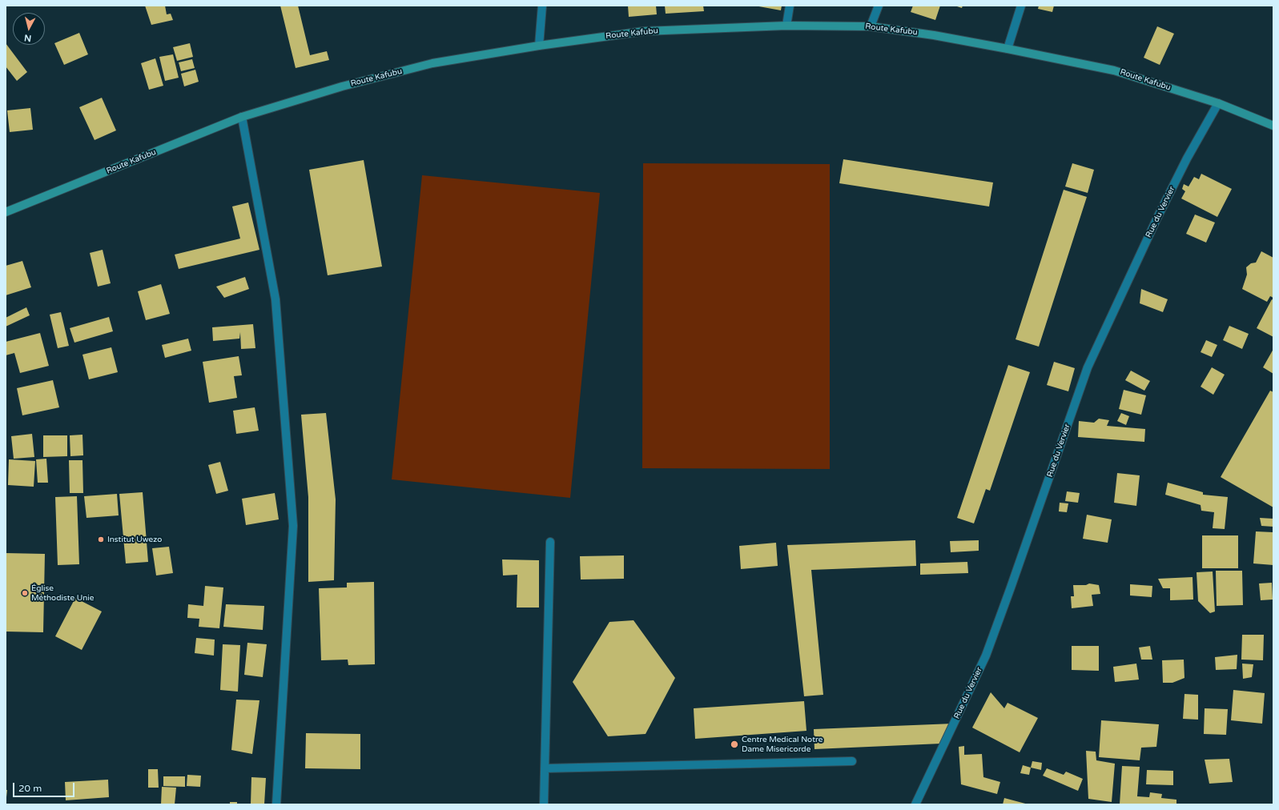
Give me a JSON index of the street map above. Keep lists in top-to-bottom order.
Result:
{
  "streets": {
    "main road": ["Route Kafubu"],
    "street": ["Rue du Vervier"]
  },
  "crossings": [
    ["Route Kafubu", "Rue du Vervier"]
  ],
  "places": ["Institut Uwezo", "Église Méthodiste Unie", "Centre Medical Notre Dame Misericorde"],
  "scale_bar": "20 m",
  "north": "bottom"
}
